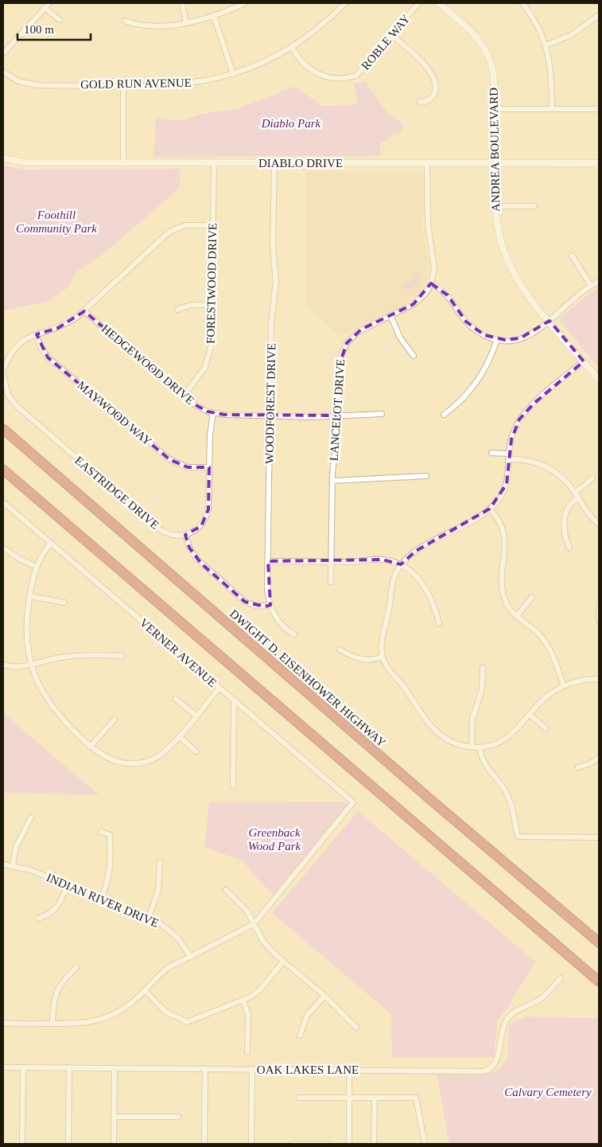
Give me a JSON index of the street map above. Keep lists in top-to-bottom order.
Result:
{
  "streets": {
    "highway": ["DWIGHT D. EISENHOWER HIGHWAY"],
    "street": [
      "ROBLE WAY",
      "GOLD RUN AVENUE",
      "ANDREA BOULEVARD",
      "DIABLO DRIVE",
      "FORESTWOOD DRIVE",
      "HEDGEWOOD DRIVE",
      "WOODFOREST DRIVE",
      "LANCELOT DRIVE",
      "MAYWOOD WAY",
      "EASTRIDGE DRIVE",
      "VERNER AVENUE",
      "INDIAN RIVER DRIVE",
      "OAK LAKES LANE"
    ]
  },
  "crossings": [
    ["ROBLE WAY", "GOLD RUN AVENUE"],
    ["ANDREA BOULEVARD", "DIABLO DRIVE"],
    ["DIABLO DRIVE", "FORESTWOOD DRIVE"],
    ["DIABLO DRIVE", "WOODFOREST DRIVE"],
    ["DIABLO DRIVE", "LANCELOT DRIVE"],
    ["FORESTWOOD DRIVE", "HEDGEWOOD DRIVE"],
    ["FORESTWOOD DRIVE", "EASTRIDGE DRIVE"],
    ["HEDGEWOOD DRIVE", "WOODFOREST DRIVE"],
    ["HEDGEWOOD DRIVE", "LANCELOT DRIVE"],
    ["HEDGEWOOD DRIVE", "EASTRIDGE DRIVE"],
    ["MAYWOOD WAY", "EASTRIDGE DRIVE"]
  ],
  "parks": [
    "Diablo Park",
    "Foothill Community Park",
    "Greenback Wood Park",
    "Calvary Cemetery"
  ],
  "scale_bar": "100 m"
}
